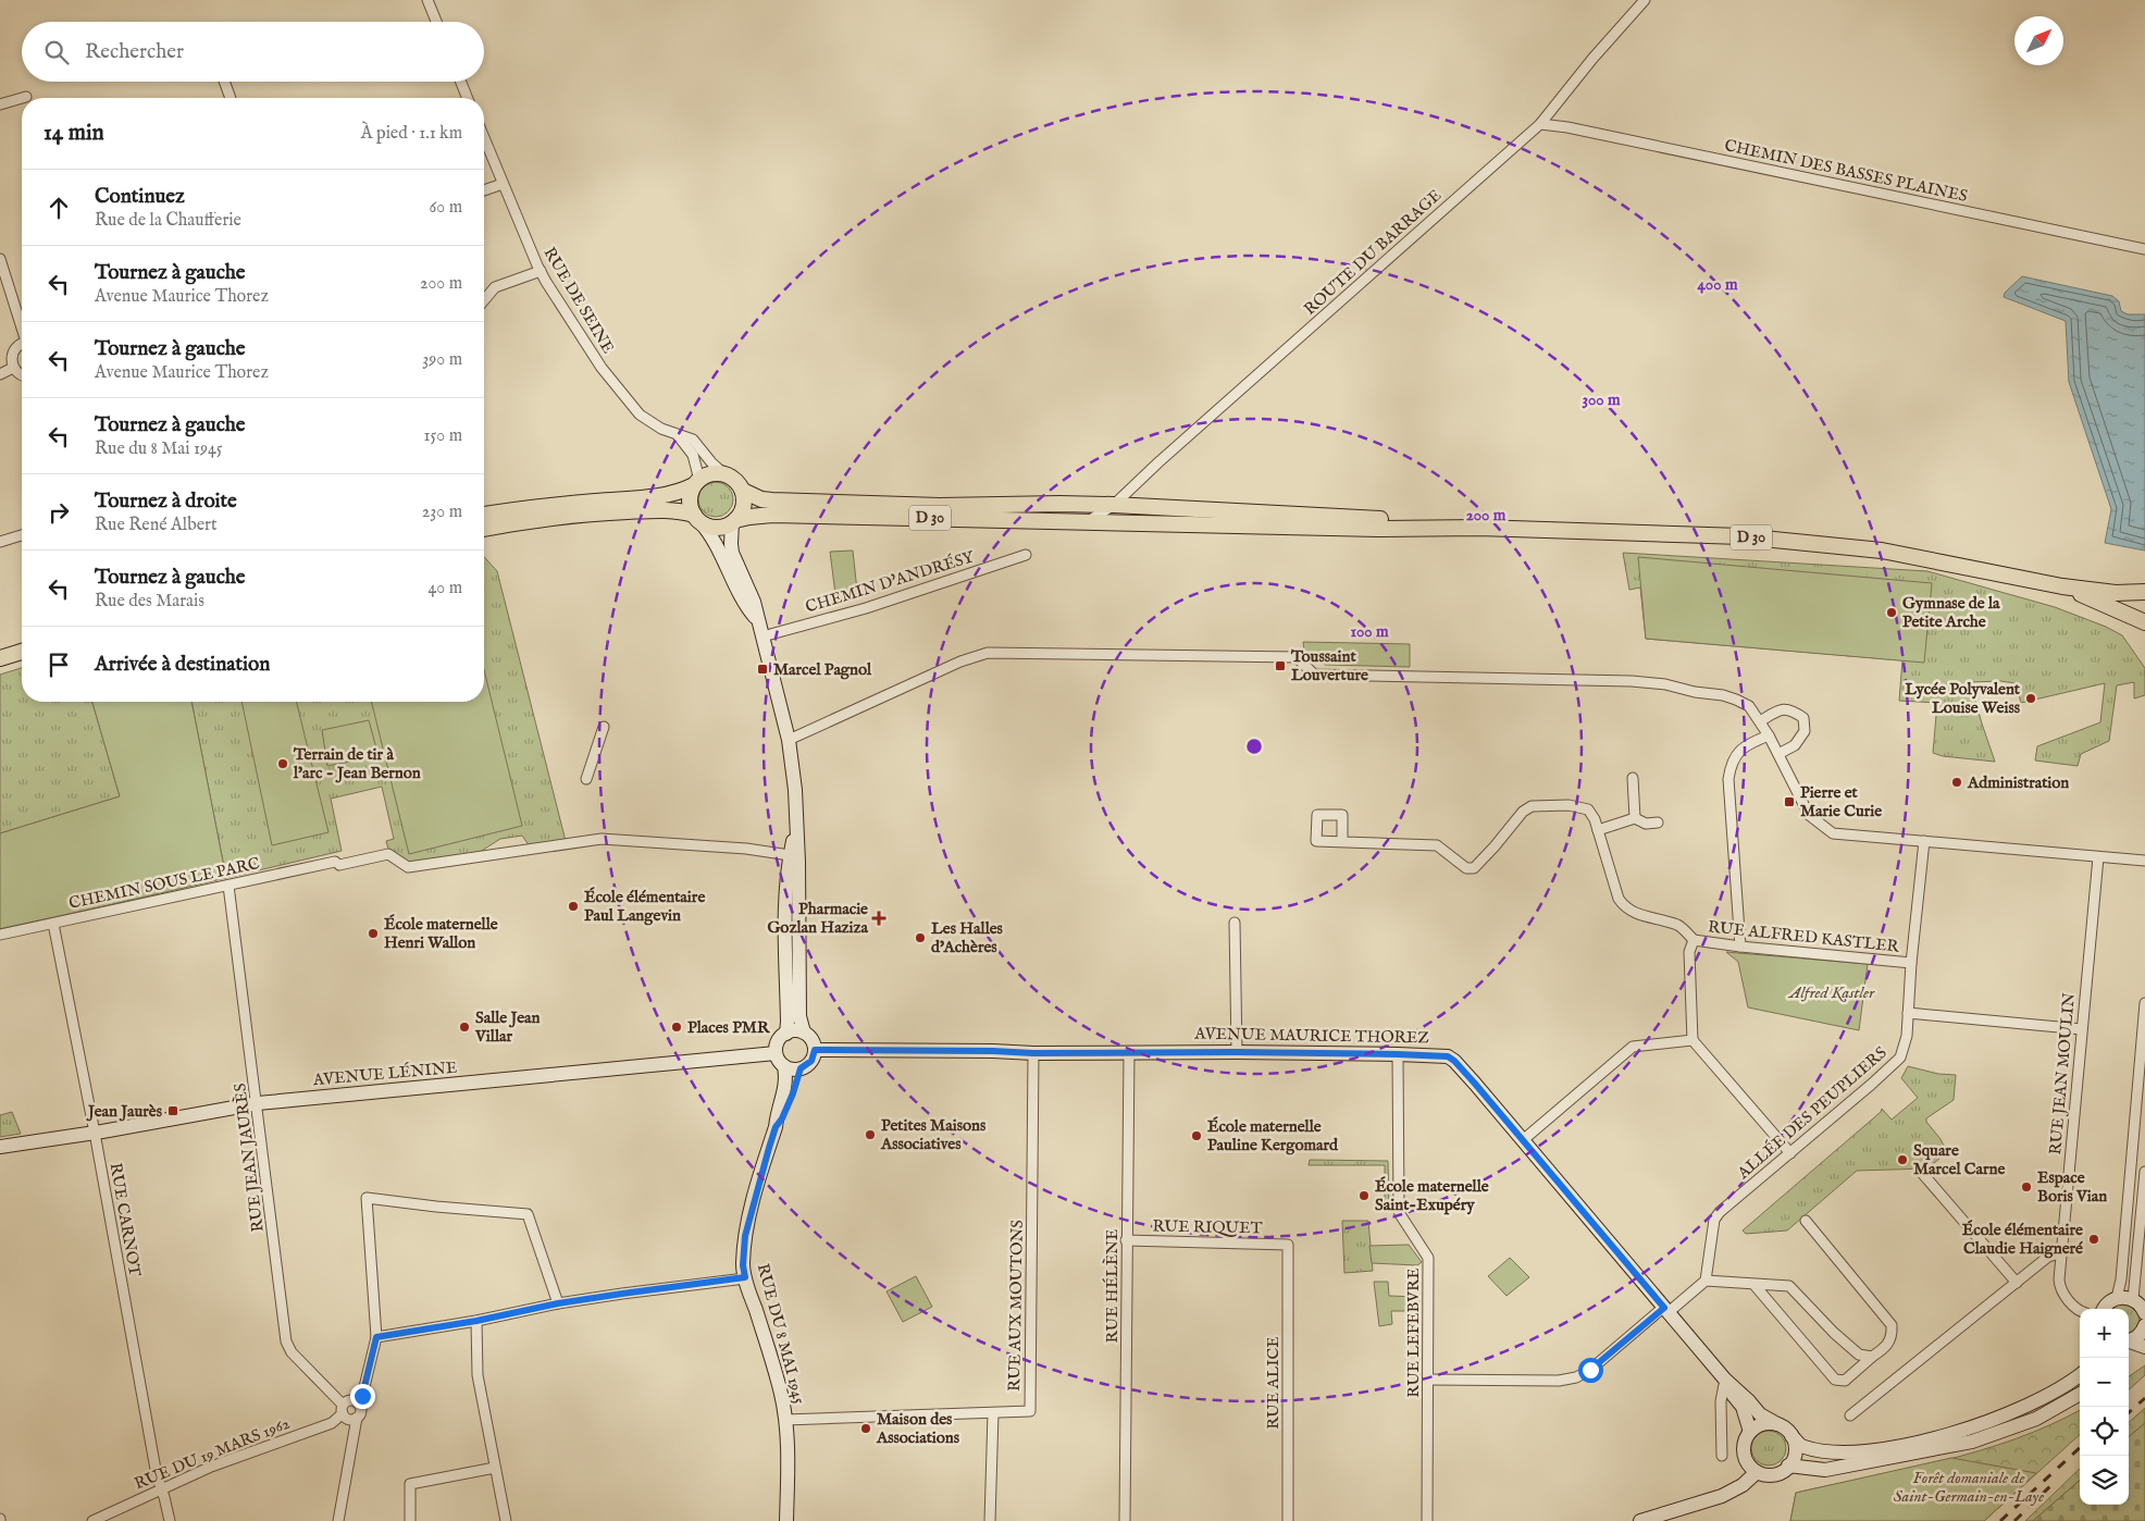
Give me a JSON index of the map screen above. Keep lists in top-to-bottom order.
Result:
{
  "streets": {
    "main road": ["D 30"],
    "street": [
      "CHEMIN DES BASSES PLAINES",
      "ROUTE DU BARRAGE",
      "RUE DE SEINE",
      "CHEMIN D'ANDRÉSY",
      "CHEMIN SOUS LE PARC",
      "RUE ALFRED KASTLER",
      "AVENUE MAURICE THOREZ",
      "AVENUE LÉNINE",
      "RUE JEAN MOULIN",
      "ALLÉE DES PEUPLIERS",
      "RUE JEAN JAURÈS",
      "RUE CARNOT",
      "RUE RIQUET",
      "RUE HÉLÈNE",
      "RUE AUX MOUTONS",
      "RUE LEFEBVRE",
      "RUE DU 8 MAI 1945",
      "RUE ALICE",
      "RUE DU 19 MARS 1962"
    ]
  },
  "crossings": [
    ["CHEMIN DES BASSES PLAINES", "ROUTE DU BARRAGE"],
    ["ROUTE DU BARRAGE", "D 30"],
    ["RUE DE SEINE", "D 30"],
    ["CHEMIN SOUS LE PARC", "RUE JEAN JAURÈS"],
    ["CHEMIN SOUS LE PARC", "RUE CARNOT"],
    ["RUE ALFRED KASTLER", "ALLÉE DES PEUPLIERS"],
    ["AVENUE MAURICE THOREZ", "AVENUE LÉNINE"],
    ["AVENUE MAURICE THOREZ", "RUE HÉLÈNE"],
    ["AVENUE MAURICE THOREZ", "RUE AUX MOUTONS"],
    ["AVENUE MAURICE THOREZ", "RUE LEFEBVRE"],
    ["AVENUE MAURICE THOREZ", "RUE DU 8 MAI 1945"],
    ["AVENUE LÉNINE", "RUE JEAN JAURÈS"],
    ["AVENUE LÉNINE", "RUE CARNOT"],
    ["AVENUE LÉNINE", "RUE DU 8 MAI 1945"],
    ["RUE JEAN JAURÈS", "RUE DU 19 MARS 1962"],
    ["RUE CARNOT", "RUE DU 19 MARS 1962"],
    ["RUE RIQUET", "RUE HÉLÈNE"],
    ["RUE RIQUET", "RUE ALICE"],
    ["RUE AUX MOUTONS", "RUE DU 8 MAI 1945"]
  ],
  "parks": ["Alfred Kastler", "Forêt domaniale de Saint-Germain-en-Laye"],
  "places": {
    "other": [
      "Gymnase de la Petite Arche",
      "Lycée Polyvalent Louise Weiss",
      "Terrain de tir à l'arc - Jean Bernon",
      "Administration",
      "École élémentaire Paul Langevin",
      "École maternelle Henri Wallon",
      "Les Halles d'Achères",
      "Salle Jean Villar",
      "Places PMR",
      "Petites Maisons Associatives",
      "École maternelle Pauline Kergomard",
      "Square Marcel Carne",
      "Espace Boris Vian",
      "École maternelle Saint-Exupéry",
      "École élémentaire Claudie Haigneré",
      "Maison des Associations"
    ],
    "transit": [
      "Toussaint Louverture",
      "Marcel Pagnol",
      "Pierre et Marie Curie",
      "Jean Jaurès"
    ],
    "health": ["Pharmacie Gozlan Haziza"]
  },
  "north": "top right",
  "page": {
    "search": "Rechercher",
    "heading": ["14 min", "À pied · 1.1 km"],
    "list": [
      ["Continuez", "Rue de la Chaufferie", "60 m"],
      ["Tournez à gauche", "Avenue Maurice Thorez", "200 m"],
      ["Tournez à gauche", "Avenue Maurice Thorez", "390 m"],
      ["Tournez à gauche", "Rue du 8 Mai 1945", "150 m"],
      ["Tournez à droite", "Rue René Albert", "230 m"],
      ["Tournez à gauche", "Rue des Marais", "40 m"],
      "Arrivée à destination"
    ],
    "map_buttons": ["+", "−"]
  },
  "rings": [
    "400 m",
    "300 m",
    "200 m",
    "100 m"
  ]
}
